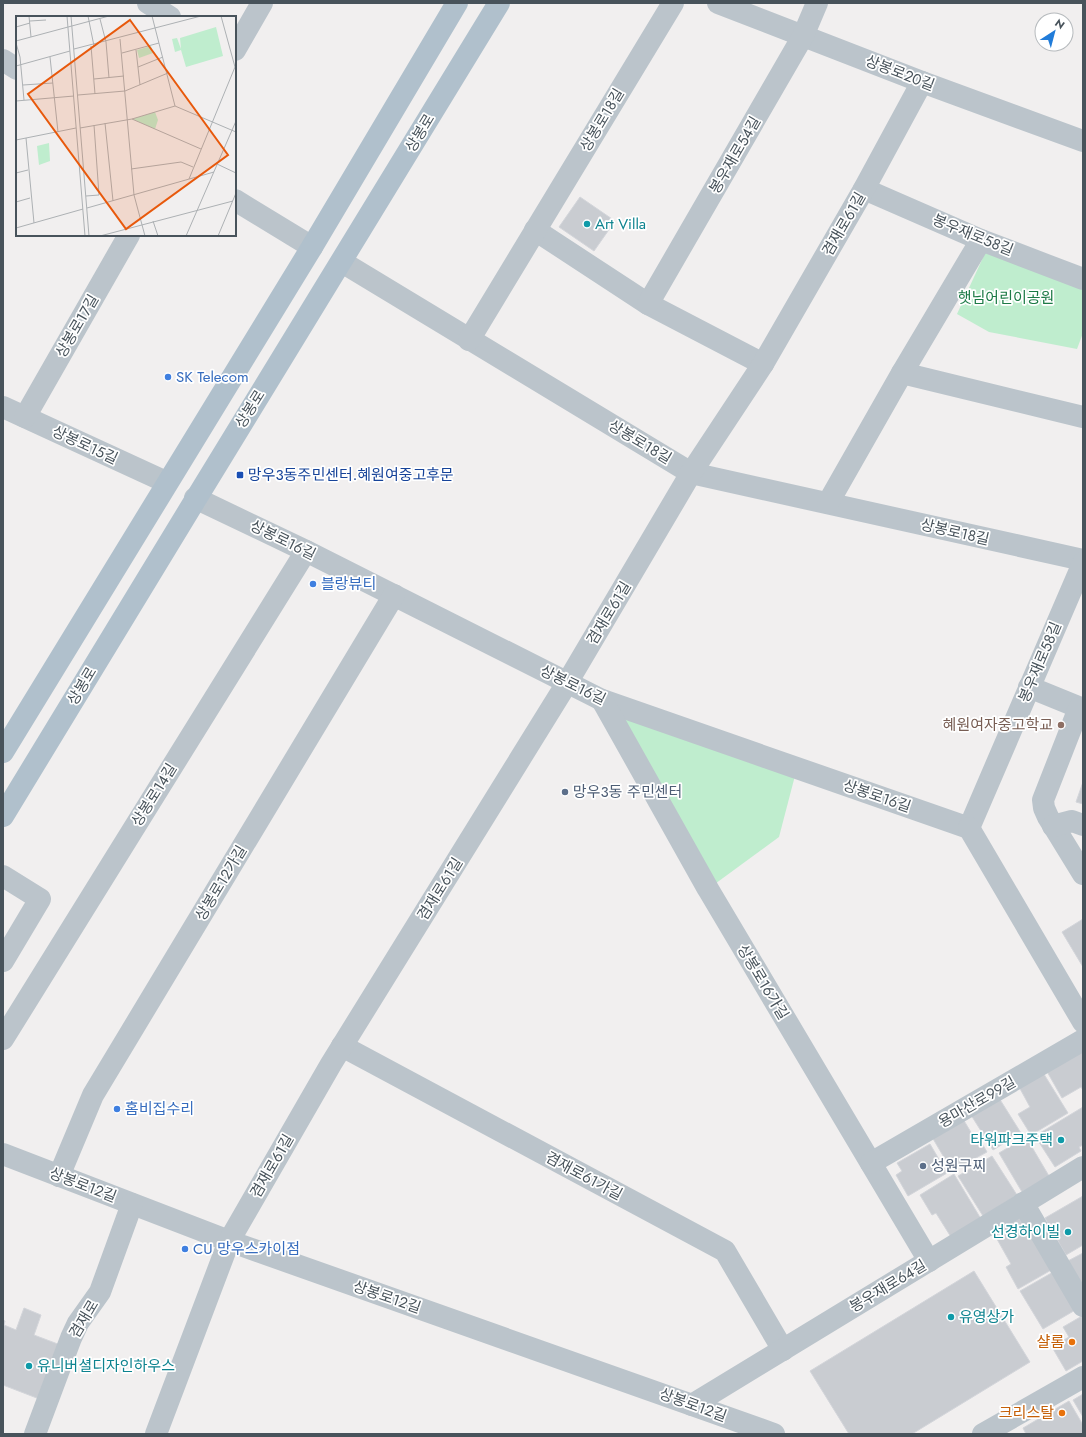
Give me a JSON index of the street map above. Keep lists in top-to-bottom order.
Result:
{
  "streets": {
    "main road": ["상봉로"],
    "street": [
      "상봉로20길",
      "상봉로18길",
      "봉우재로54길",
      "겸재로61길",
      "봉우재로58길",
      "상봉로17길",
      "상봉로15길",
      "상봉로16길",
      "상봉로14길",
      "상봉로12가길",
      "상봉로16가길",
      "용마산로99길",
      "겸재로61가길",
      "상봉로12길",
      "봉우재로64길",
      "겸재로"
    ]
  },
  "crossings": [
    ["상봉로20길", "봉우재로54길"],
    ["상봉로20길", "겸재로61길"],
    ["상봉로18길", "상봉로"],
    ["상봉로18길", "겸재로61길"],
    ["상봉로18길", "봉우재로58길"],
    ["상봉로", "상봉로16길"],
    ["겸재로61길", "봉우재로58길"],
    ["겸재로61길", "상봉로16길"],
    ["겸재로61길", "겸재로61가길"],
    ["겸재로61길", "상봉로12길"],
    ["봉우재로58길", "상봉로16길"],
    ["상봉로17길", "상봉로15길"],
    ["상봉로16길", "상봉로14길"],
    ["상봉로16길", "상봉로12가길"],
    ["상봉로16길", "상봉로16가길"],
    ["상봉로12가길", "상봉로12길"],
    ["상봉로16가길", "용마산로99길"],
    ["상봉로16가길", "봉우재로64길"],
    ["겸재로61가길", "봉우재로64길"],
    ["상봉로12길", "봉우재로64길"],
    ["상봉로12길", "겸재로"]
  ],
  "parks": ["햇님어린이공원"],
  "places": {
    "other": [
      "Art Villa",
      "SK Telecom",
      "블랑뷰티",
      "혜원여자중고학교",
      "망우3동 주민센터",
      "홈비집수리",
      "타워파크주택",
      "성원구찌",
      "선경하이빌",
      "CU 망우스카이점",
      "유영상가",
      "샬롬",
      "유니버셜디자인하우스",
      "크리스탈"
    ],
    "transit": ["망우3동주민센터.혜원여중고후문"]
  },
  "north": "top right"
}
